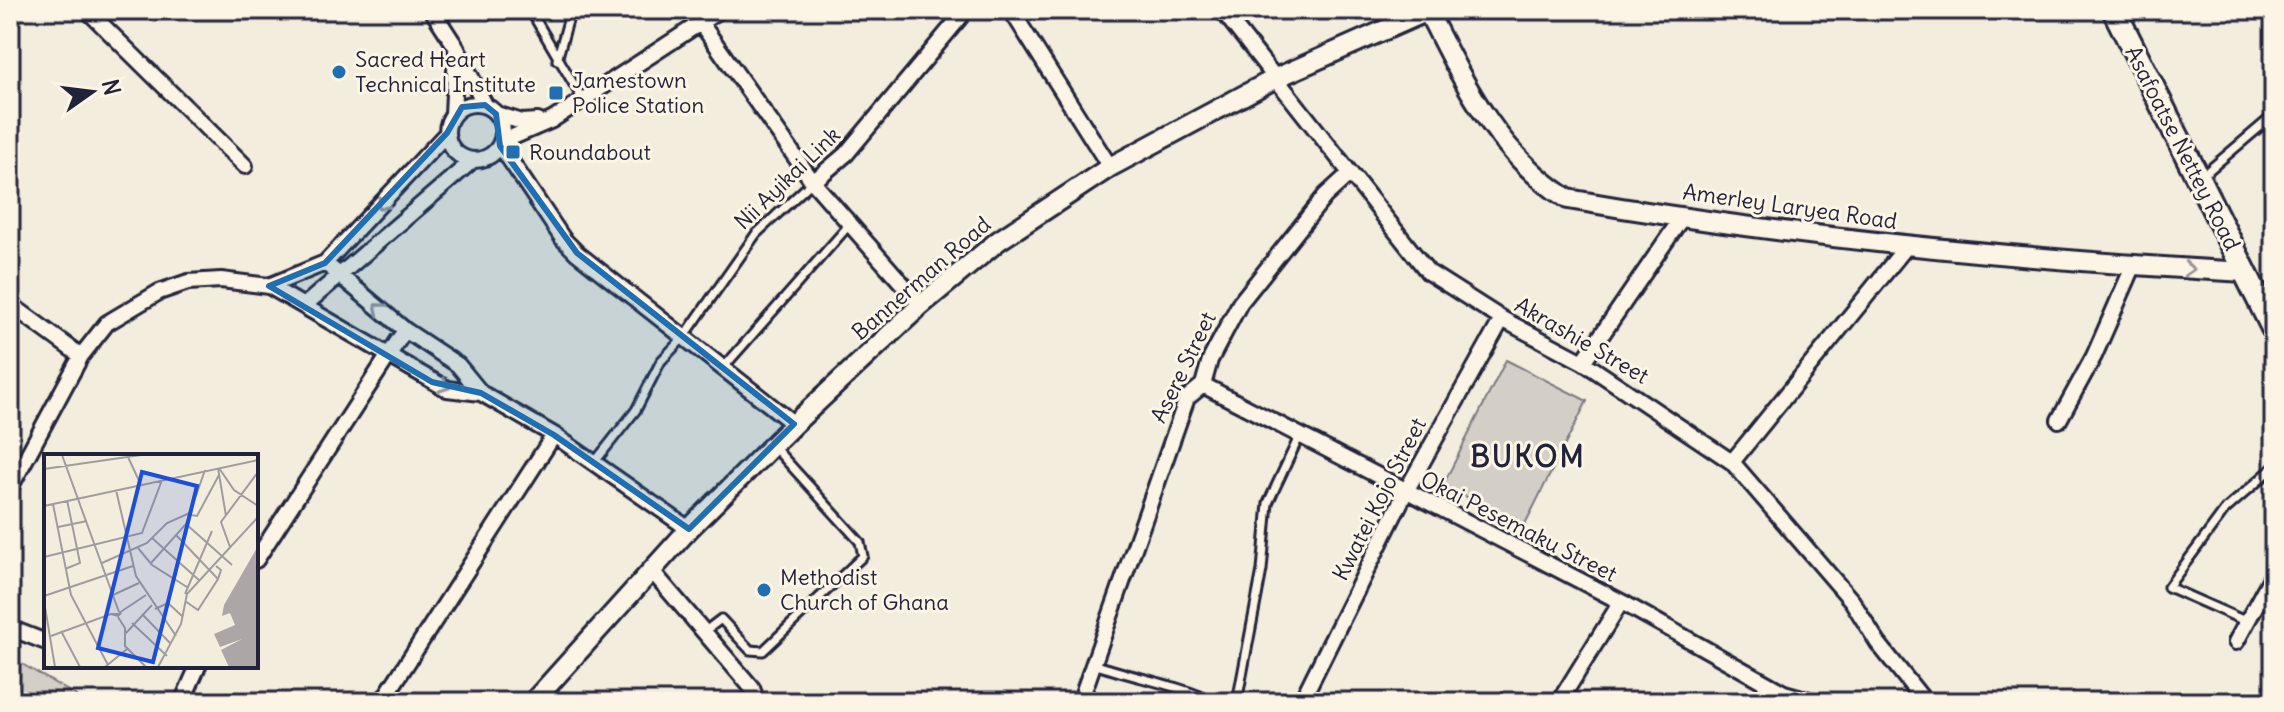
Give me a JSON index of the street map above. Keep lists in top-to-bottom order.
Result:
{
  "streets": {
    "main road": ["Asafoatse Nettey Road"],
    "street": [
      "Nii Ayikai Link",
      "Amerley Laryea Road",
      "Bannerman Road",
      "Akrashie Street",
      "Asere Street",
      "Kwatei Kojo Street",
      "Okai Pesemaku Street"
    ]
  },
  "crossings": [
    ["Asafoatse Nettey Road", "Amerley Laryea Road"],
    ["Amerley Laryea Road", "Bannerman Road"],
    ["Bannerman Road", "Akrashie Street"],
    ["Akrashie Street", "Asere Street"],
    ["Akrashie Street", "Kwatei Kojo Street"],
    ["Asere Street", "Okai Pesemaku Street"],
    ["Kwatei Kojo Street", "Okai Pesemaku Street"]
  ],
  "districts": ["BUKOM"],
  "places": {
    "other": ["Sacred Heart Technical Institute", "Methodist Church of Ghana"],
    "transit": ["Jamestown Police Station", "Roundabout"]
  },
  "north": "right"
}
